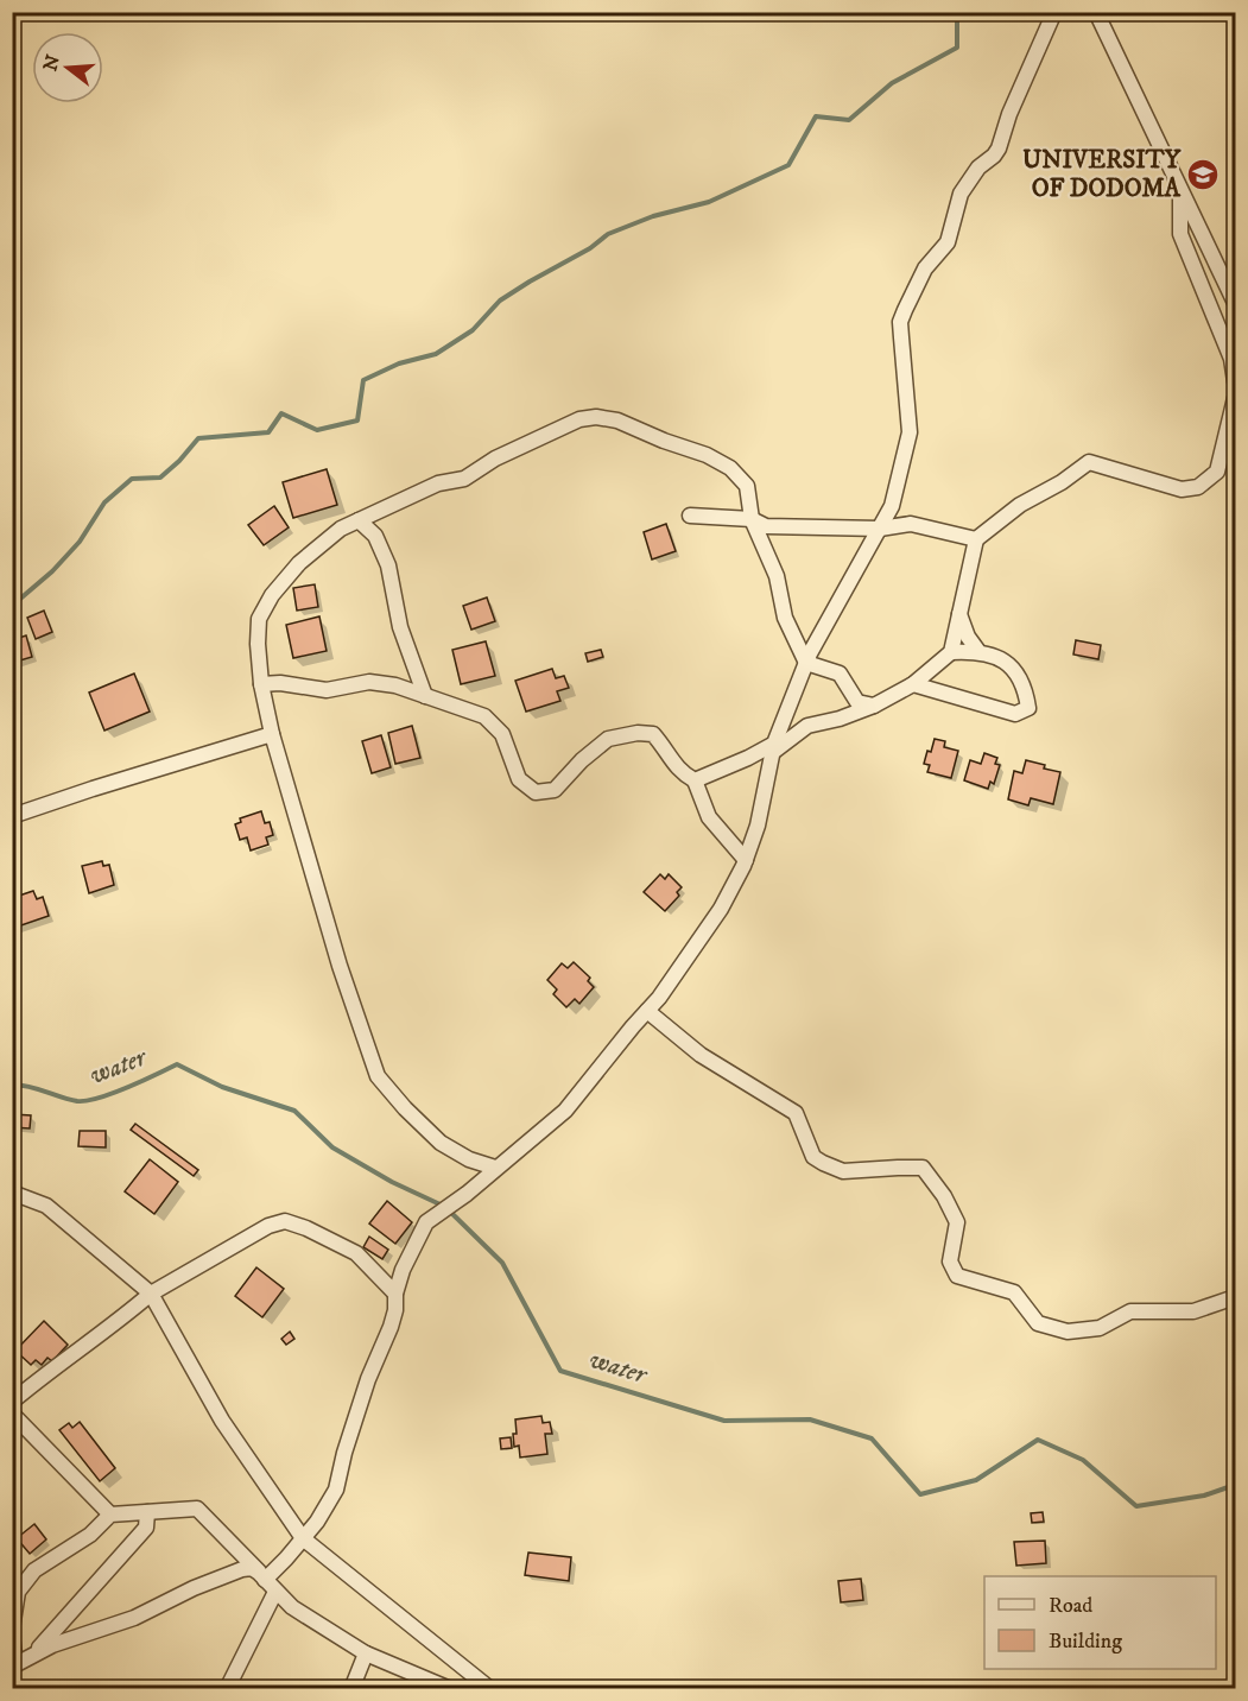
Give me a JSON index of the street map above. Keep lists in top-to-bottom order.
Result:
{
  "water": ["water"],
  "places": {
    "school or university": ["UNIVERSITY OF DODOMA"]
  },
  "legend": ["Road", "Building"],
  "north": "left"
}
